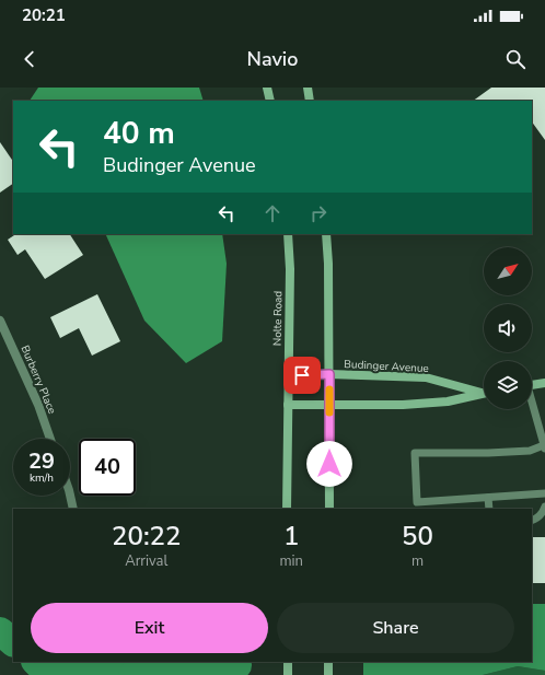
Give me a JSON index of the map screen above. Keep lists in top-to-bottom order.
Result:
{
  "streets": {
    "street": ["Nolte Road", "Budinger Avenue", "Burberry Place"]
  },
  "crossings": [
    ["Nolte Road", "Budinger Avenue"]
  ],
  "north": "top right",
  "page": {
    "status": "20:21",
    "header": "Navio",
    "turn": ["40 m", "Budinger Avenue"],
    "speed": "29 km/h",
    "limit": "40",
    "eta": [
      "20:22",
      "Arrival",
      "1",
      "min",
      "50",
      "m"
    ],
    "buttons": ["Exit", "Share"]
  }
}
